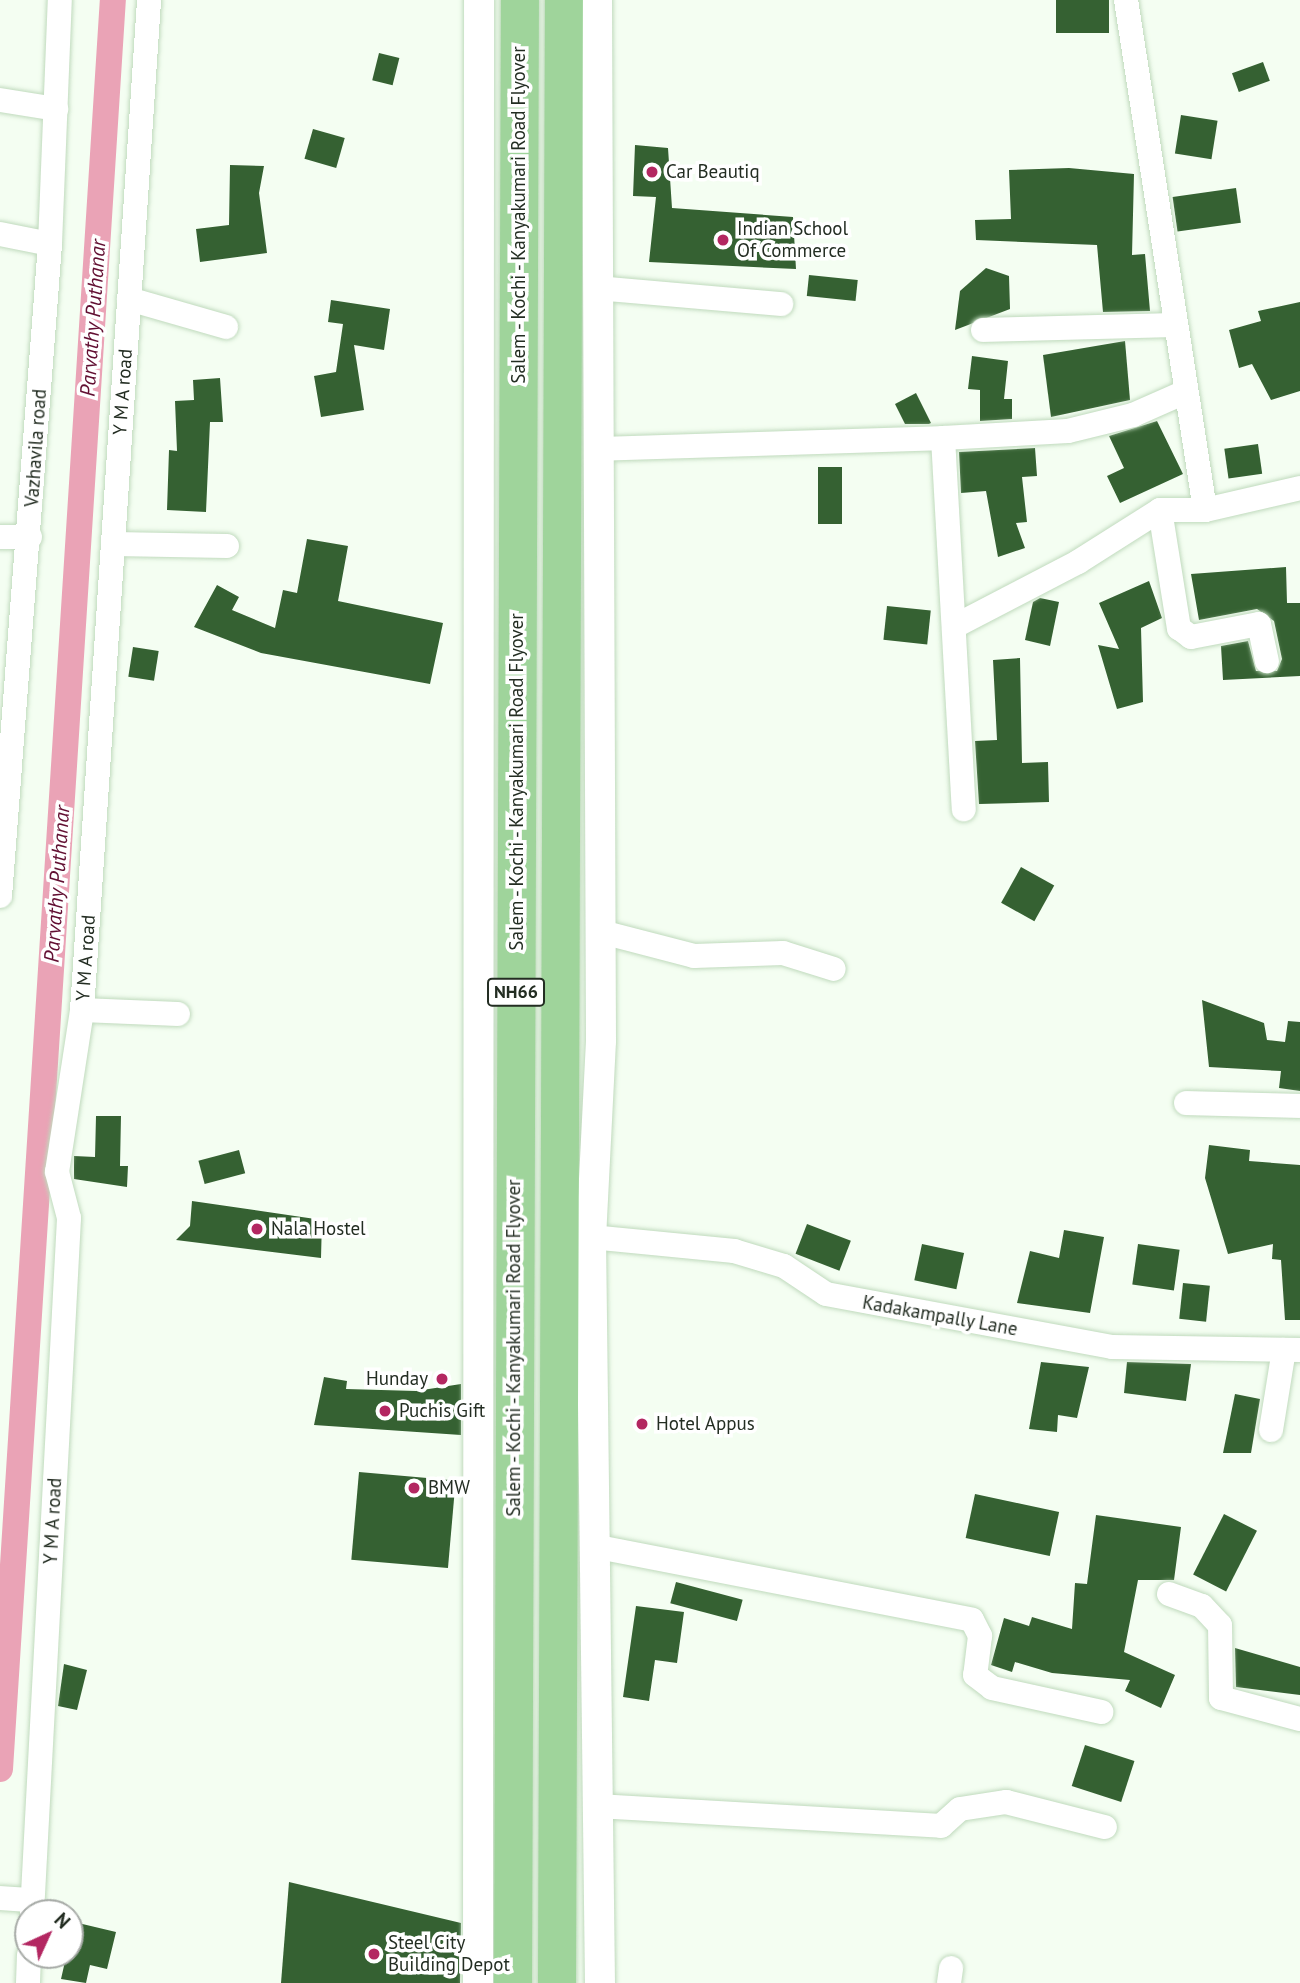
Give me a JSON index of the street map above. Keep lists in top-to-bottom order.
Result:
{
  "streets": {
    "highway": ["Salem - Kochi - Kanyakumari Road Flyover", "NH66"],
    "street": ["Y M A road", "Vazhavila road", "Kadakampally Lane"]
  },
  "water": ["Parvathy Puthanar"],
  "places": [
    "Car Beautiq",
    "Indian School Of Commerce",
    "Nala Hostel",
    "Hunday",
    "Puchis Gift",
    "Hotel Appus",
    "BMW",
    "Steel City Building Depot"
  ],
  "north": "top right"
}
